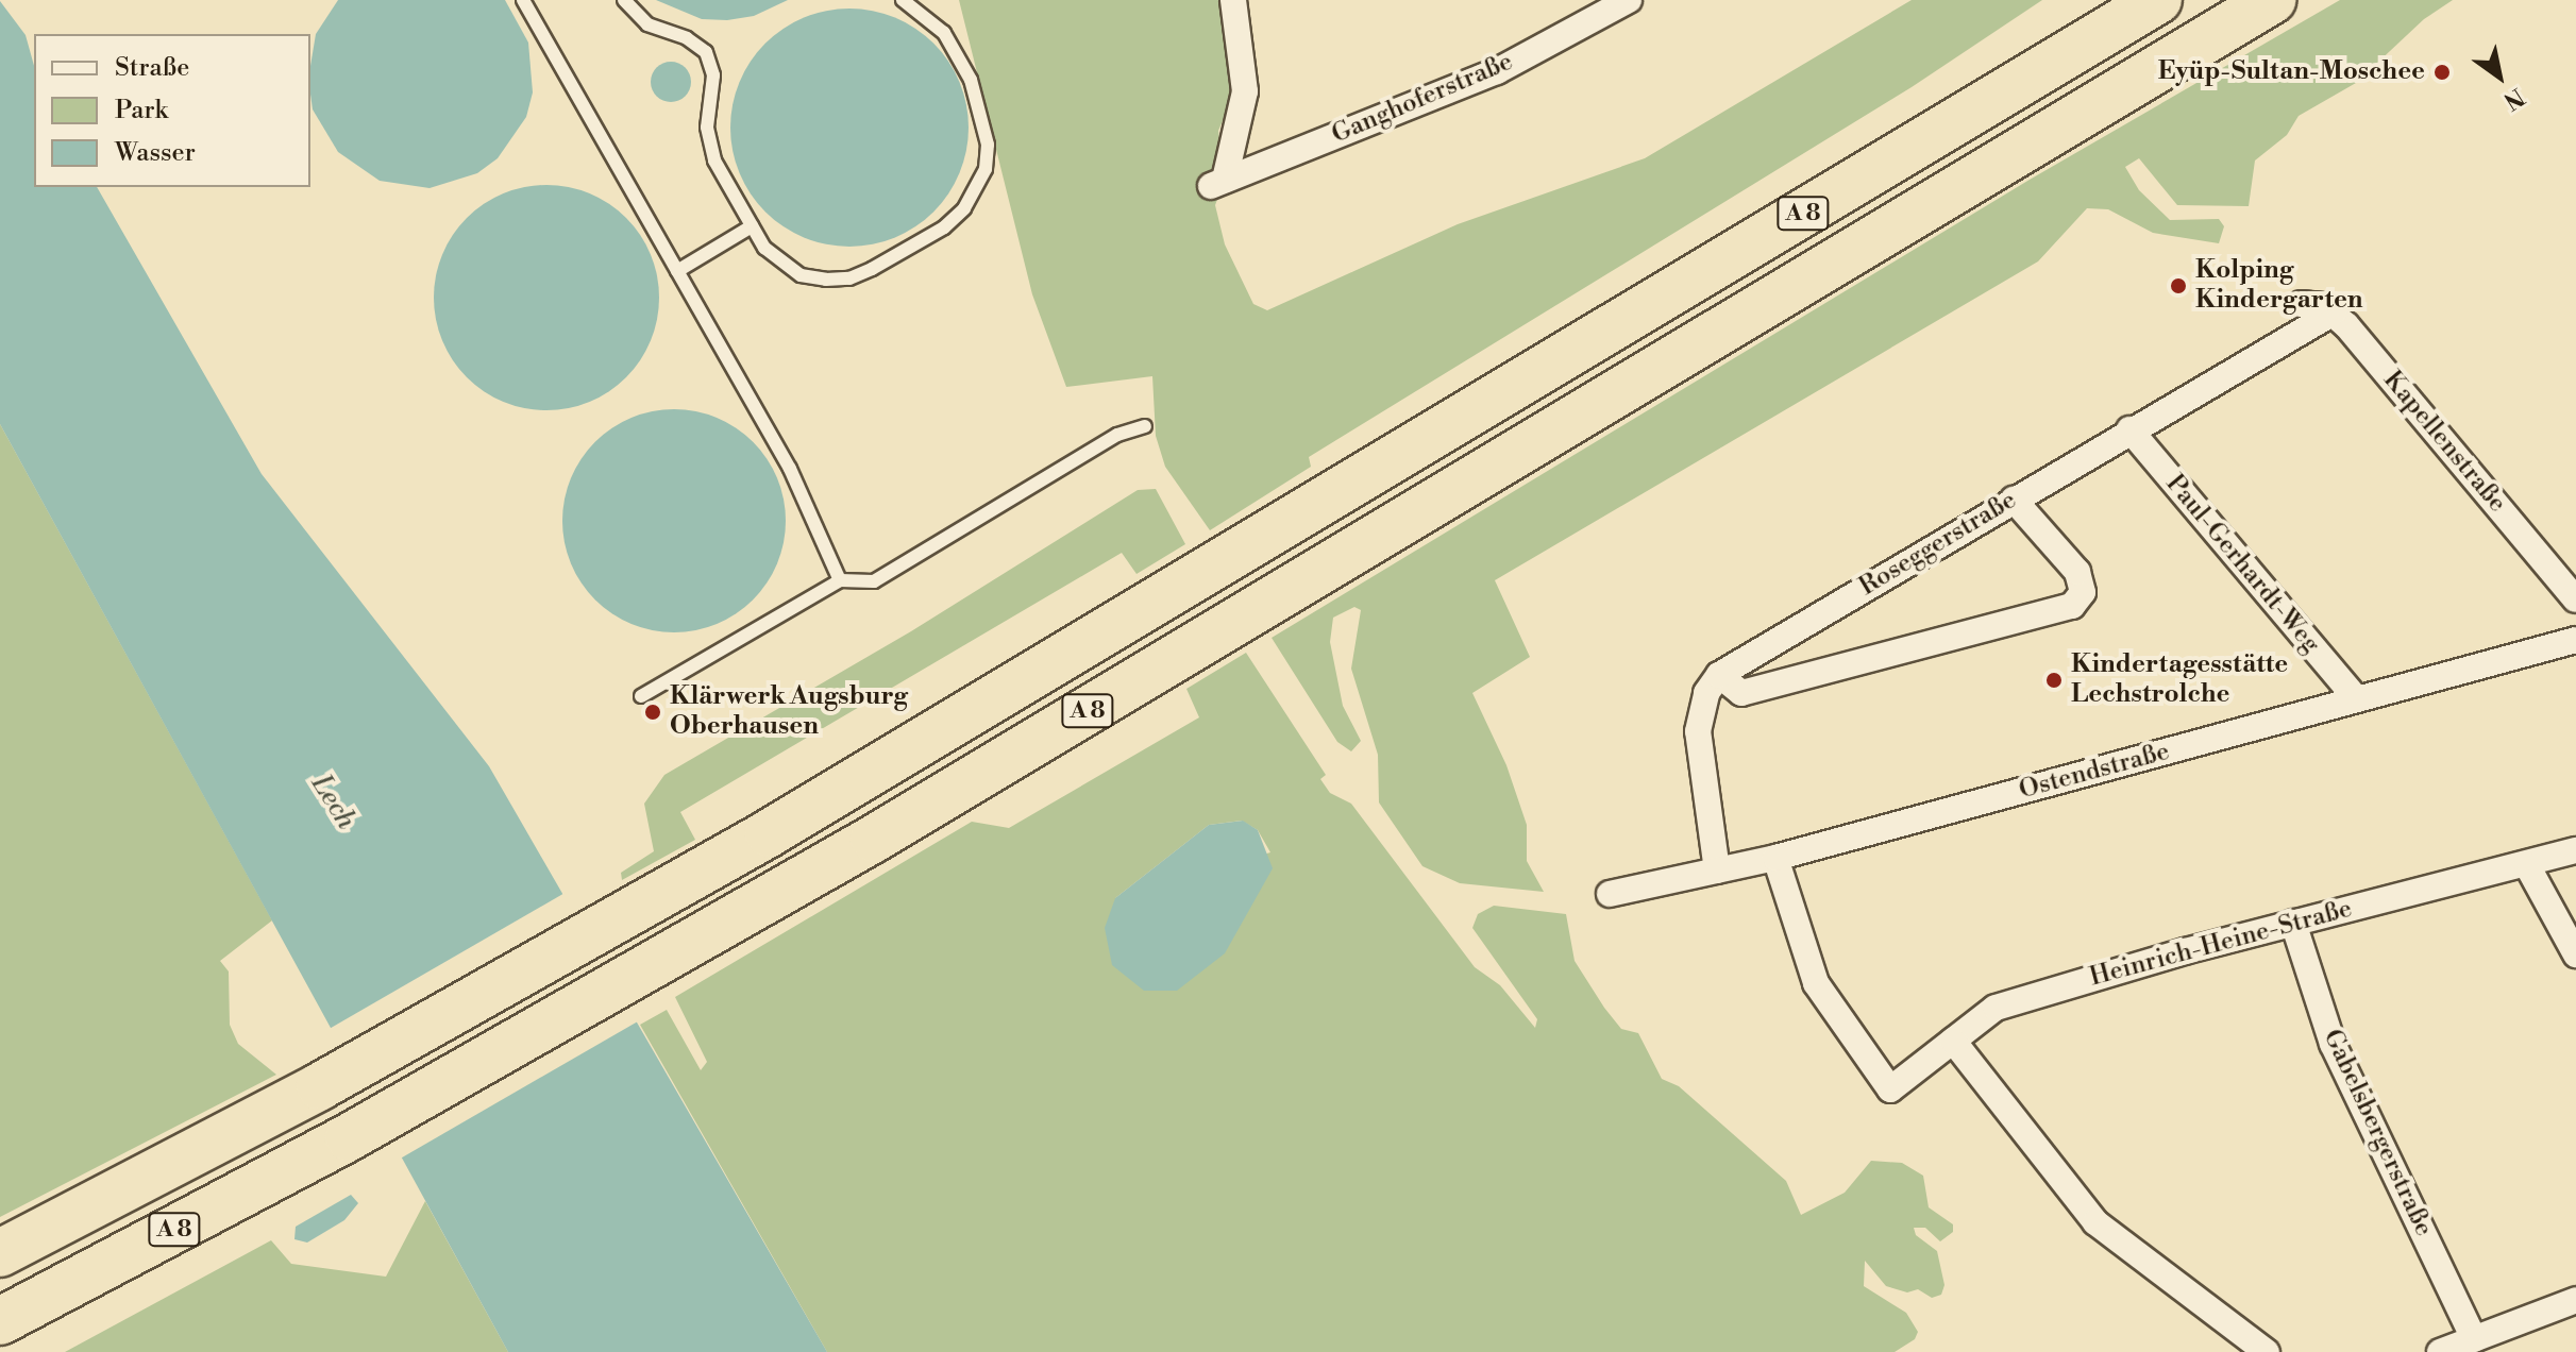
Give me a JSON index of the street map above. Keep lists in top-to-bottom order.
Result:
{
  "streets": {
    "highway": ["A 8"],
    "street": [
      "Ganghoferstraße",
      "Kapellenstraße",
      "Roseggerstraße",
      "Paul-Gerhardt-Weg",
      "Ostendstraße",
      "Heinrich-Heine-Straße",
      "Gabelsbergerstraße"
    ]
  },
  "crossings": [
    ["Kapellenstraße", "Roseggerstraße"],
    ["Roseggerstraße", "Paul-Gerhardt-Weg"],
    ["Paul-Gerhardt-Weg", "Ostendstraße"],
    ["Ostendstraße", "Heinrich-Heine-Straße"],
    ["Heinrich-Heine-Straße", "Gabelsbergerstraße"]
  ],
  "water": ["Lech"],
  "places": [
    "Eyüp-Sultan-Moschee",
    "Kolping Kindergarten",
    "Kindertagesstätte Lechstrolche",
    "Klärwerk Augsburg Oberhausen"
  ],
  "legend": ["Straße", "Park", "Wasser"],
  "north": "bottom right"
}
